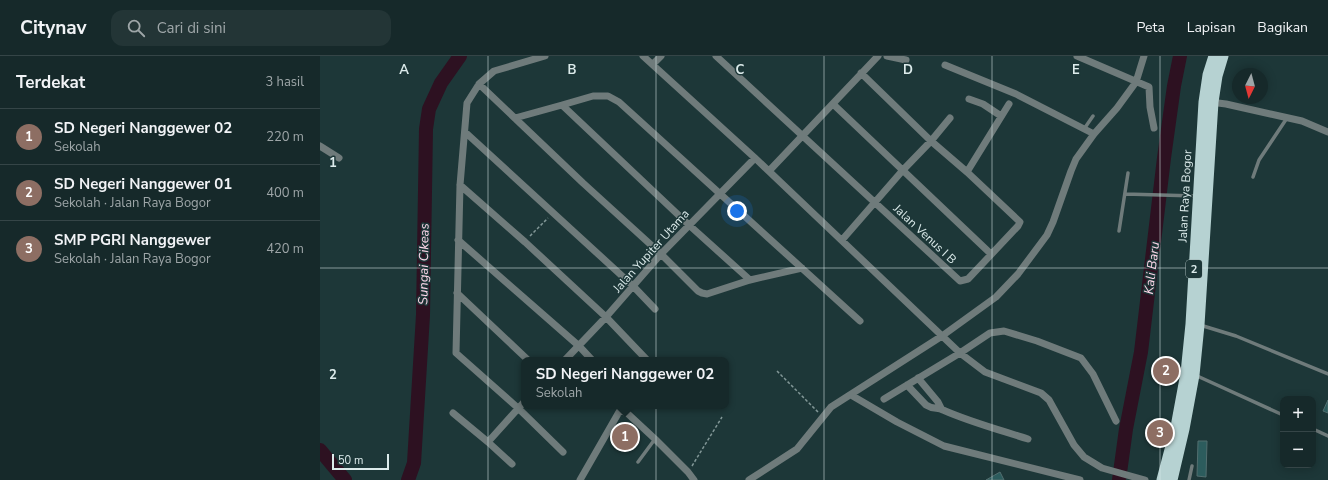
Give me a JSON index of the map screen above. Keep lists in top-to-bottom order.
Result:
{
  "streets": {
    "highway": ["Jalan Raya Bogor", "2"],
    "street": ["Jalan Venus I B", "Jalan Yupiter Utama"]
  },
  "water": ["Sungai Cikeas", "Kali Baru"],
  "scale_bar": "50 m",
  "north": "bottom",
  "page": {
    "header": "Citynav",
    "search": "Cari di sini",
    "nav": ["Peta", "Lapisan", "Bagikan"],
    "heading": ["Terdekat", "3 hasil"],
    "list": [
      {
        "mark": "1",
        "name": "SD Negeri Nanggewer 02",
        "note": "Sekolah",
        "value": "220 m"
      },
      {
        "mark": "2",
        "name": "SD Negeri Nanggewer 01",
        "note": "Sekolah · Jalan Raya Bogor",
        "value": "400 m"
      },
      {
        "mark": "3",
        "name": "SMP PGRI Nanggewer",
        "note": "Sekolah · Jalan Raya Bogor",
        "value": "420 m"
      }
    ],
    "pins": ["2", "3", "1"],
    "popup": ["SD Negeri Nanggewer 02", "Sekolah"],
    "map_buttons": ["+", "−"],
    "scale": "50 m"
  },
  "grid": {
    "columns": [
      "A",
      "B",
      "C",
      "D",
      "E"
    ],
    "rows": ["1", "2"]
  }
}
